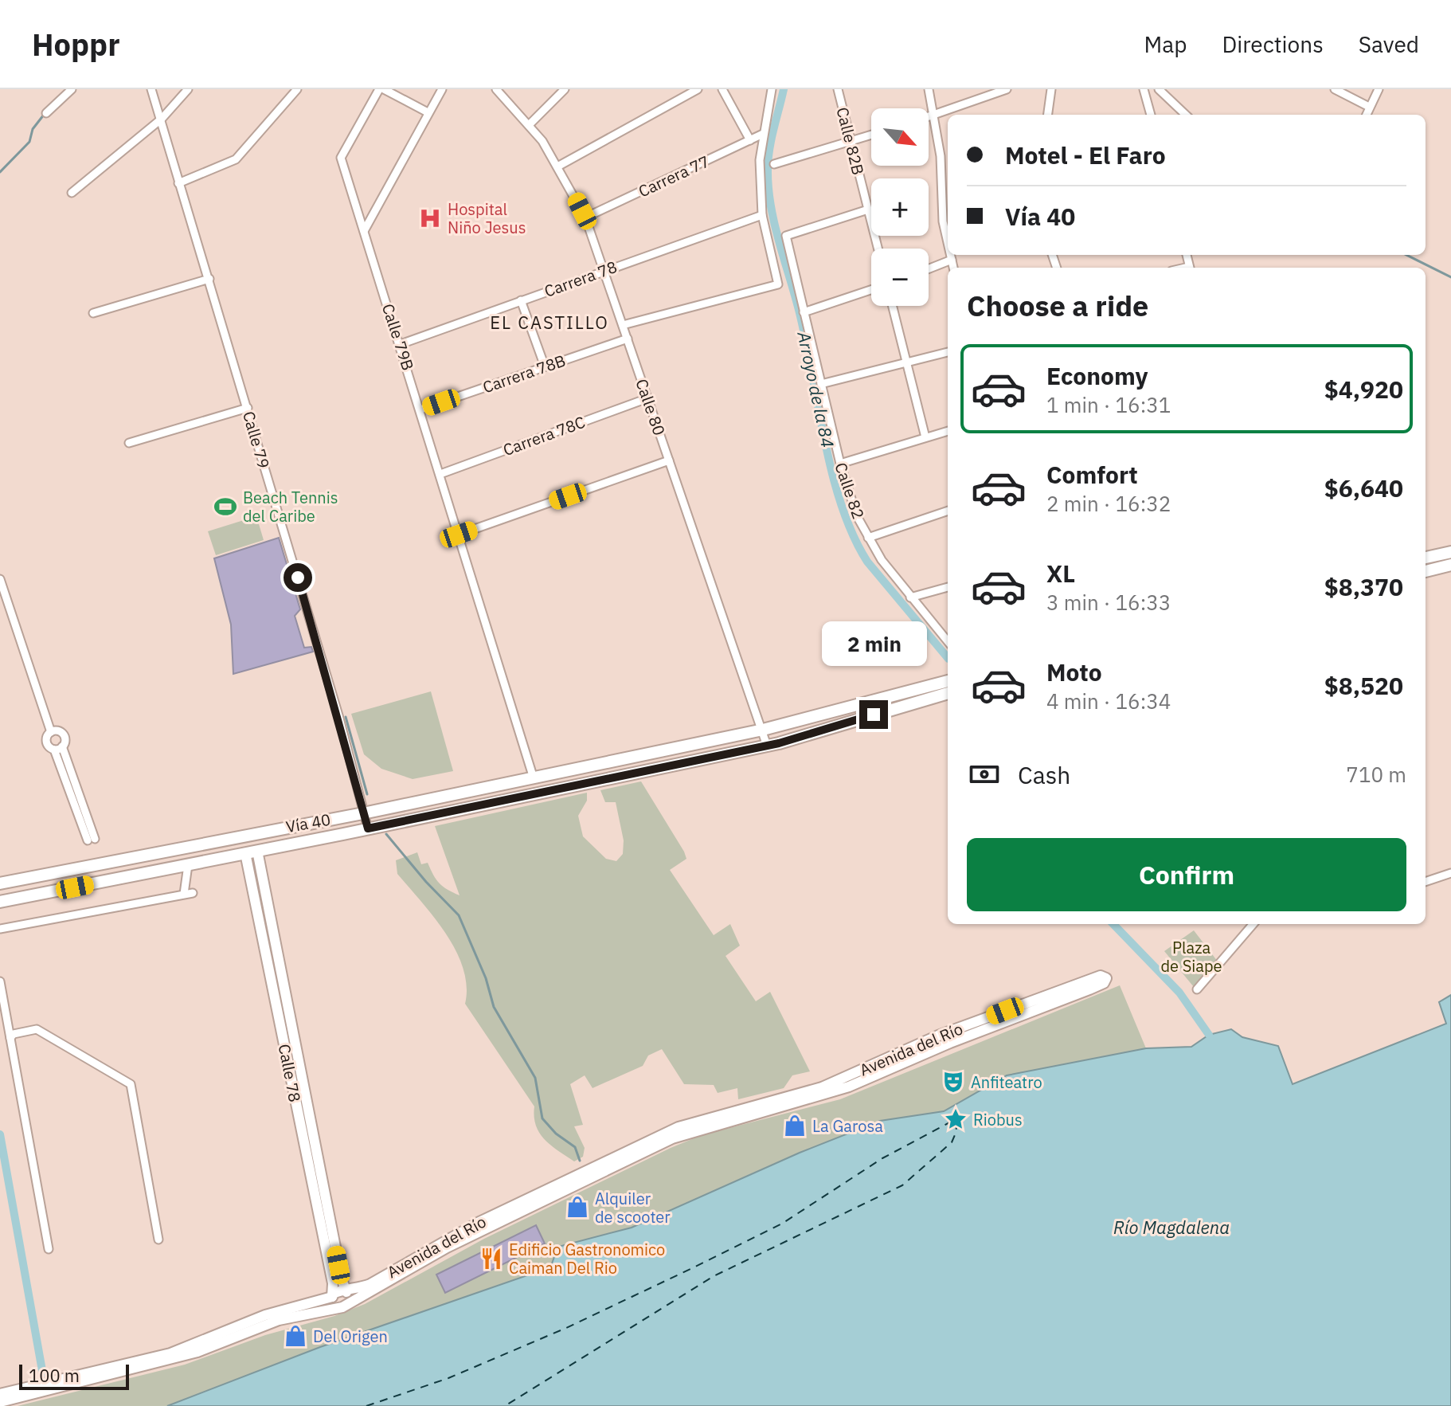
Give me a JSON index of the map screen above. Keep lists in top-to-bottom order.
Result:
{
  "streets": {
    "highway": ["Vía 40"],
    "main road": ["Avenida del Río", "Calle 78"],
    "street": [
      "Calle 82B",
      "Carrera 77",
      "Carrera 78",
      "Calle 79B",
      "Carrera 78B",
      "Calle 80",
      "Carrera 78C",
      "Calle 79",
      "Calle 82"
    ]
  },
  "crossings": [
    ["Calle 82B", "Calle 82"],
    ["Carrera 77", "Calle 80"],
    ["Carrera 78", "Calle 79B"],
    ["Carrera 78", "Calle 80"],
    ["Calle 79B", "Carrera 78B"],
    ["Calle 79B", "Carrera 78C"],
    ["Calle 79B", "Vía 40"],
    ["Carrera 78B", "Calle 80"],
    ["Calle 80", "Carrera 78C"],
    ["Calle 80", "Vía 40"],
    ["Calle 79", "Vía 40"],
    ["Vía 40", "Calle 78"],
    ["Avenida del Río", "Calle 78"]
  ],
  "districts": ["EL CASTILLO"],
  "water": ["Arroyo de la 84", "Río Magdalena"],
  "parks": ["Plaza de Siape"],
  "places": {
    "hospital": ["Hospital Niño Jesus"],
    "sports": ["Beach Tennis del Caribe"],
    "theatre": ["Anfiteatro"],
    "place": ["Riobus"],
    "shop": ["La Garosa", "Alquiler de scooter", "Del Origen"],
    "restaurant": ["Edificio Gastronomico Caiman Del Rio"]
  },
  "scale_bar": "100 m",
  "north": "bottom right",
  "page": {
    "header": "Hoppr",
    "nav": ["Map", "Directions", "Saved"],
    "map_buttons": ["+", "−"],
    "banner": ["Motel - El Faro", "Vía 40"],
    "heading": "Choose a ride",
    "list": [
      {
        "name": "Economy",
        "note": "1 min · 16:31",
        "value": "$4,920"
      },
      {
        "name": "Comfort",
        "note": "2 min · 16:32",
        "value": "$6,640"
      },
      {
        "name": "XL",
        "note": "3 min · 16:33",
        "value": "$8,370"
      },
      {
        "name": "Moto",
        "note": "4 min · 16:34",
        "value": "$8,520"
      }
    ],
    "bubble": "2 min",
    "pay": ["Cash", "710 m"],
    "buttons": "Confirm",
    "scale": "100 m"
  }
}
